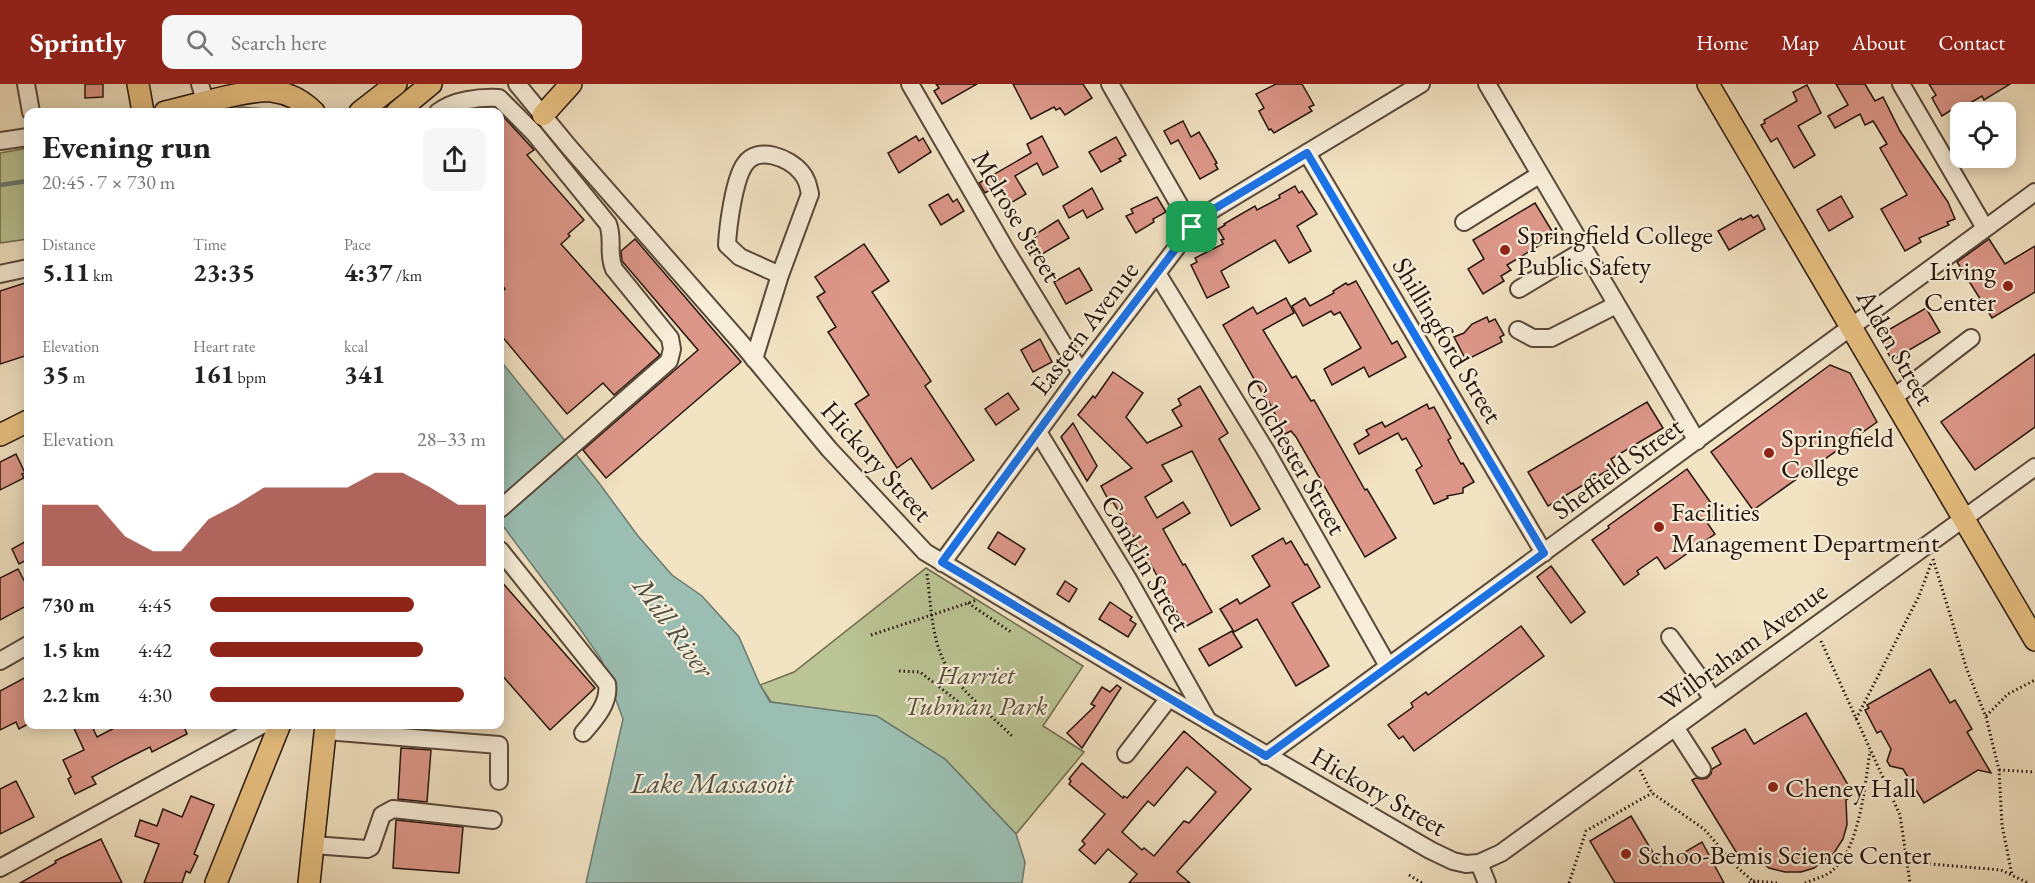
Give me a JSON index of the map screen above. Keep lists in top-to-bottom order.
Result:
{
  "streets": {
    "main road": ["Alden Street"],
    "street": [
      "Melrose Street",
      "Eastern Avenue",
      "Shillingford Street",
      "Colchester Street",
      "Hickory Street",
      "Sheffield Street",
      "Conklin Street",
      "Wilbraham Avenue"
    ]
  },
  "crossings": [
    ["Melrose Street", "Eastern Avenue"],
    ["Eastern Avenue", "Shillingford Street"],
    ["Eastern Avenue", "Colchester Street"],
    ["Eastern Avenue", "Hickory Street"],
    ["Eastern Avenue", "Conklin Street"],
    ["Shillingford Street", "Sheffield Street"],
    ["Alden Street", "Sheffield Street"],
    ["Alden Street", "Wilbraham Avenue"],
    ["Colchester Street", "Sheffield Street"],
    ["Hickory Street", "Sheffield Street"],
    ["Hickory Street", "Conklin Street"],
    ["Hickory Street", "Wilbraham Avenue"]
  ],
  "water": ["Mill River", "Lake Massasoit"],
  "parks": ["Harriet Tubman Park"],
  "places": [
    "Springfield College Public Safety",
    "Living Center",
    "Springfield College",
    "Facilities Management Department",
    "Cheney Hall",
    "Schoo-Bemis Science Center"
  ],
  "page": {
    "header": "Sprintly",
    "search": "Search here",
    "nav": [
      "Home",
      "Map",
      "About",
      "Contact"
    ],
    "heading": ["Evening run", "20:45 · 7 × 730 m"],
    "stats": [
      ["Distance", "5.11 km"],
      ["Time", "23:35"],
      ["Pace", "4:37 /km"],
      ["Elevation", "35 m"],
      ["Heart rate", "161 bpm"],
      ["kcal", "341"]
    ],
    "chart": ["Elevation", "28–33 m"],
    "list": [
      {
        "name": "730 m",
        "note": "4:45"
      },
      {
        "name": "1.5 km",
        "note": "4:42"
      },
      {
        "name": "2.2 km",
        "note": "4:30"
      }
    ]
  }
}
